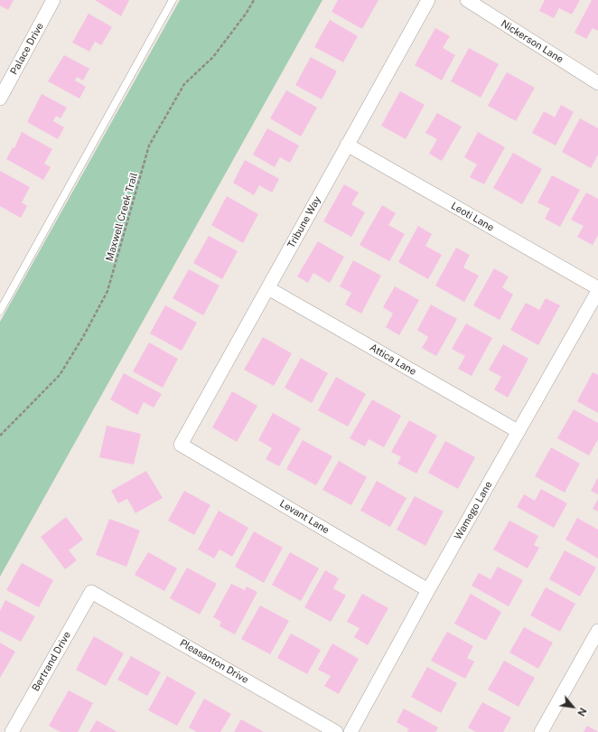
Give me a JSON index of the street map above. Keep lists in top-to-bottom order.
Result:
{
  "streets": {
    "street": [
      "Nickerson Lane",
      "Palace Drive",
      "Leoti Lane",
      "Tribune Way",
      "Attica Lane",
      "Wamego Lane",
      "Levant Lane",
      "Bertrand Drive",
      "Pleasanton Drive"
    ],
    "path": ["Maxwell Creek Trail"]
  },
  "crossings": [
    ["Leoti Lane", "Tribune Way"],
    ["Tribune Way", "Attica Lane"],
    ["Tribune Way", "Levant Lane"],
    ["Attica Lane", "Wamego Lane"],
    ["Wamego Lane", "Levant Lane"],
    ["Bertrand Drive", "Pleasanton Drive"]
  ],
  "north": "bottom right"
}
